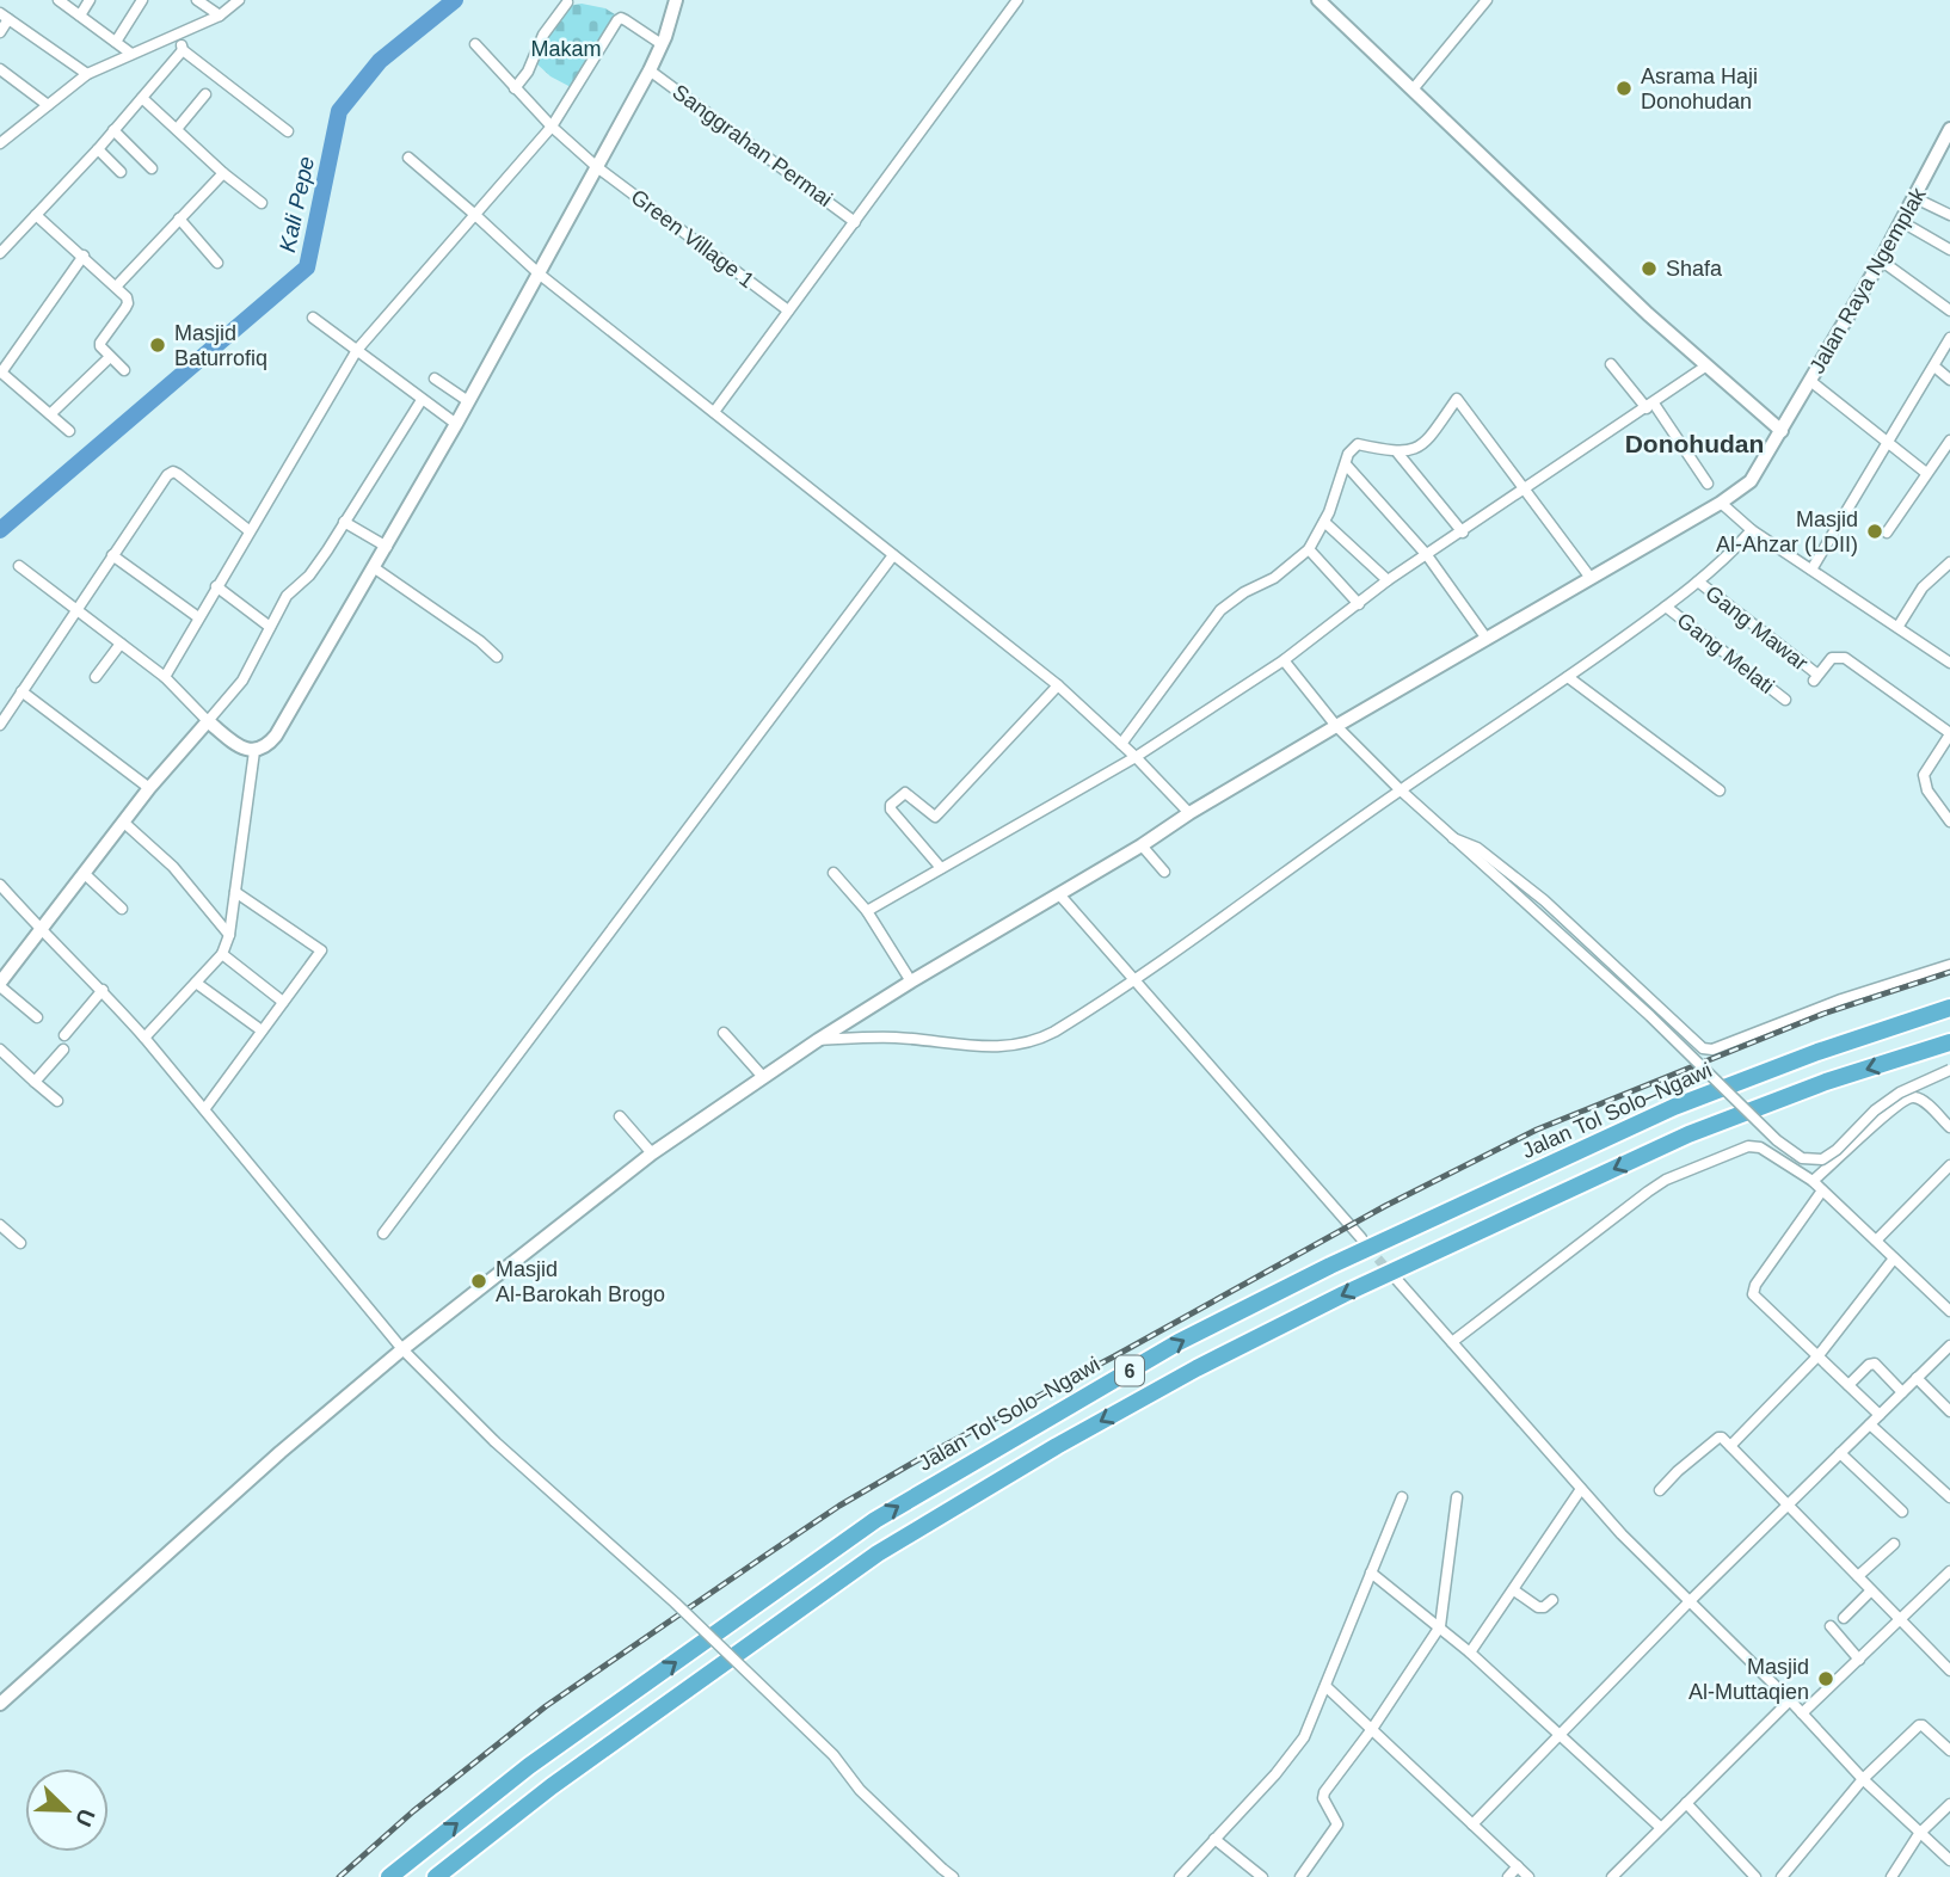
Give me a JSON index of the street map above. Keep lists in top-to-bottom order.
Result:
{
  "streets": {
    "highway": ["Jalan Tol Solo–Ngawi", "6"],
    "main road": ["Jalan Raya Ngemplak"],
    "street": [
      "Sanggrahan Permai",
      "Green Village 1",
      "Gang Mawar",
      "Gang Melati"
    ]
  },
  "districts": ["Donohudan"],
  "water": ["Kali Pepe"],
  "parks": ["Makam"],
  "places": [
    "Asrama Haji Donohudan",
    "Shafa",
    "Masjid Baturrofiq",
    "Masjid Al-Ahzar (LDII)",
    "Masjid Al-Barokah Brogo",
    "Masjid Al-Muttaqien"
  ],
  "north": "bottom right"
}
